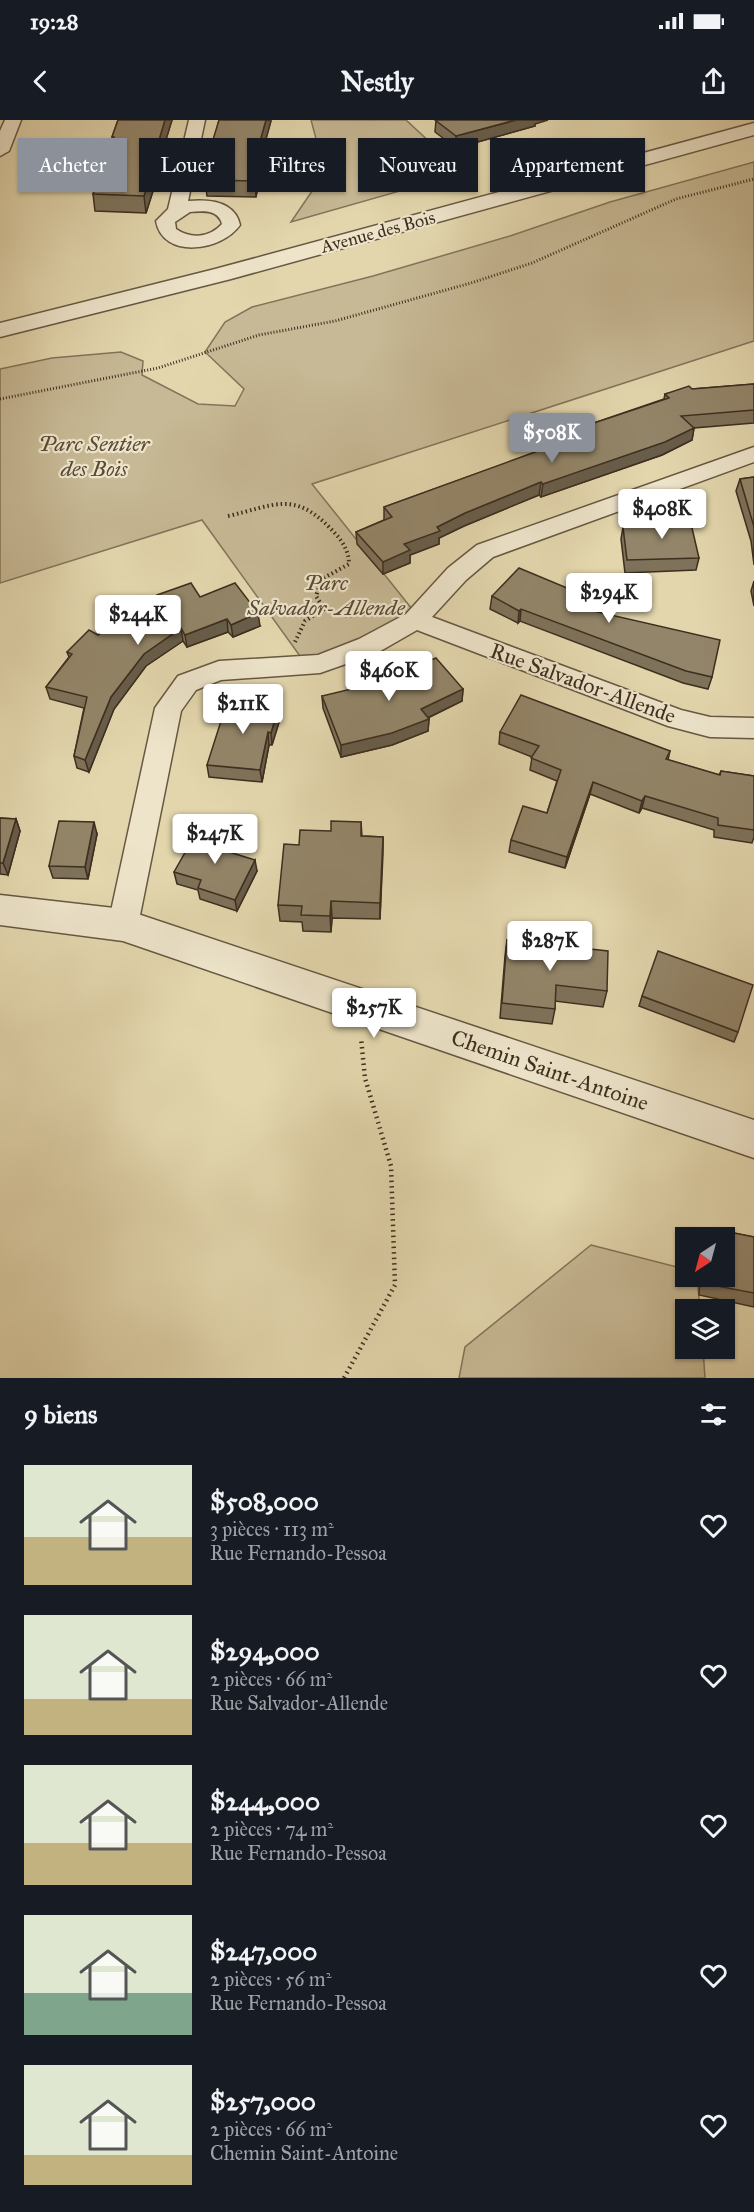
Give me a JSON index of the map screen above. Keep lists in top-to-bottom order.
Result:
{
  "streets": {
    "street": ["Avenue des Bois", "Rue Salvador-Allende", "Chemin Saint-Antoine"]
  },
  "parks": ["Parc Sentier des Bois", "Parc Salvador-Allende"],
  "north": "bottom left",
  "page": {
    "status": "19:28",
    "header": "Nestly",
    "chip": [
      "Acheter",
      "Louer",
      "Filtres",
      "Nouveau",
      "Appartement"
    ],
    "price": [
      "$508K",
      "$408K",
      "$294K",
      "$244K",
      "$460K",
      "$211K",
      "$247K",
      "$287K",
      "$257K"
    ],
    "heading": "9 biens",
    "list": [
      {
        "name": "$508,000",
        "note": "3 pièces · 113 m² · Rue Fernando-Pessoa"
      },
      {
        "name": "$294,000",
        "note": "2 pièces · 66 m² · Rue Salvador-Allende"
      },
      {
        "name": "$244,000",
        "note": "2 pièces · 74 m² · Rue Fernando-Pessoa"
      },
      {
        "name": "$247,000",
        "note": "2 pièces · 56 m² · Rue Fernando-Pessoa"
      },
      {
        "name": "$257,000",
        "note": "2 pièces · 66 m² · Chemin Saint-Antoine"
      }
    ]
  }
}
